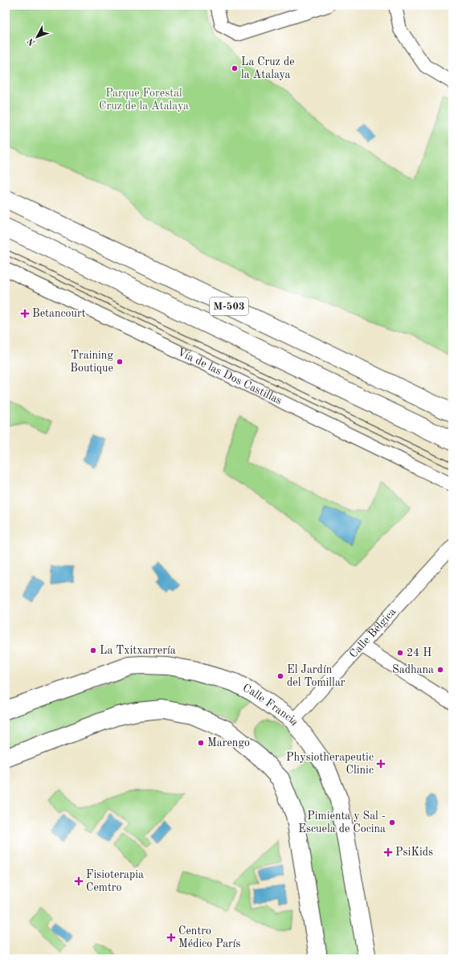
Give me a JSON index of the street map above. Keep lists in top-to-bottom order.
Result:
{
  "streets": {
    "main road": ["M-503", "Calle Francia"],
    "street": ["Vía de las Dos Castillas", "Calle Bélgica"]
  },
  "crossings": [
    ["Calle Bélgica", "Calle Francia"]
  ],
  "parks": ["Parque Forestal Cruz de la Atalaya"],
  "places": {
    "other": [
      "La Cruz de la Atalaya",
      "Training Boutique",
      "La Txitxarrería",
      "24 H",
      "Sadhana",
      "El Jardín del Tomillar",
      "Marengo",
      "Pimienta y Sal - Escuela de Cocina"
    ],
    "health": [
      "Betancourt",
      "Physiotherapeutic Clinic",
      "PsiKids",
      "Fisioterapia Cemtro",
      "Centro Médico París"
    ]
  },
  "north": "bottom left"
}
